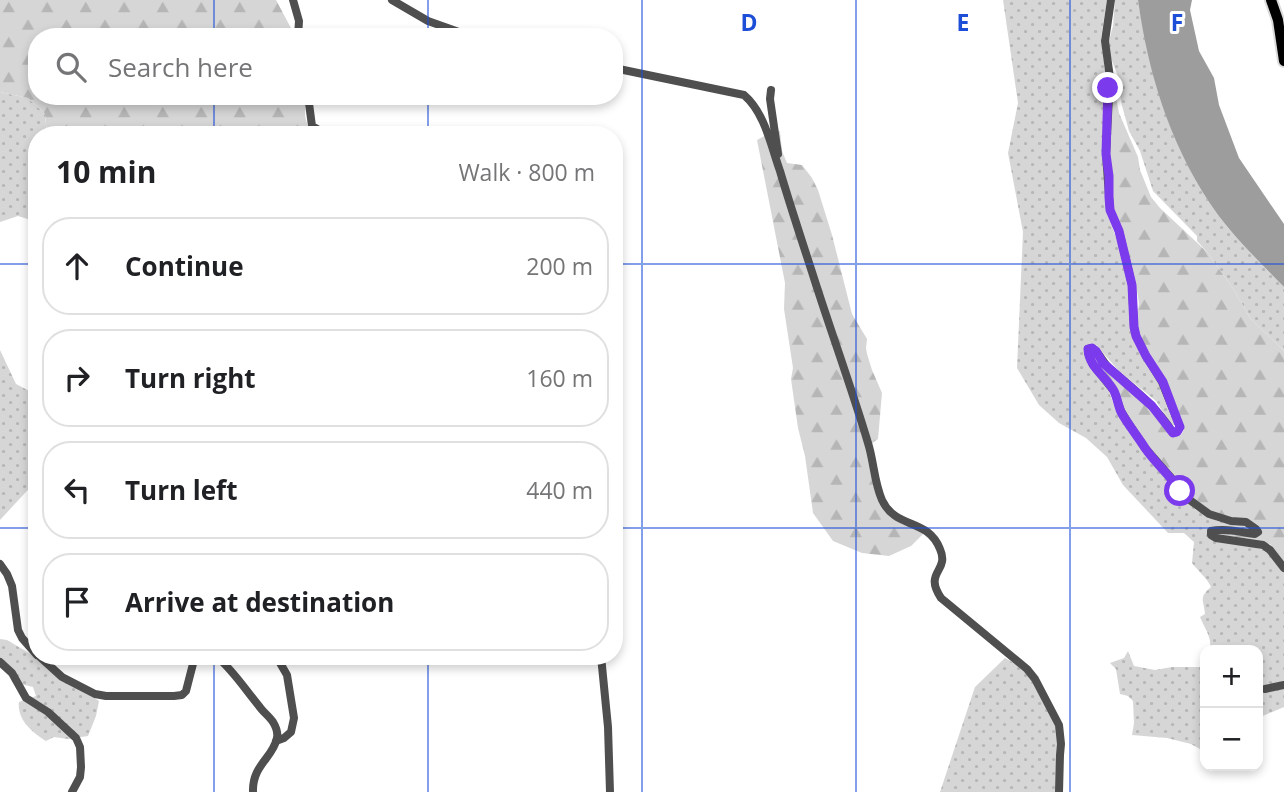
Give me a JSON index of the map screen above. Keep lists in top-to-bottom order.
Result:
{
  "page": {
    "search": "Search here",
    "heading": ["10 min", "Walk · 800 m"],
    "list": [
      ["Continue", "200 m"],
      ["Turn right", "160 m"],
      ["Turn left", "440 m"],
      "Arrive at destination"
    ],
    "map_buttons": ["+", "−"]
  },
  "grid": {
    "columns": ["D", "E", "F"]
  }
}
